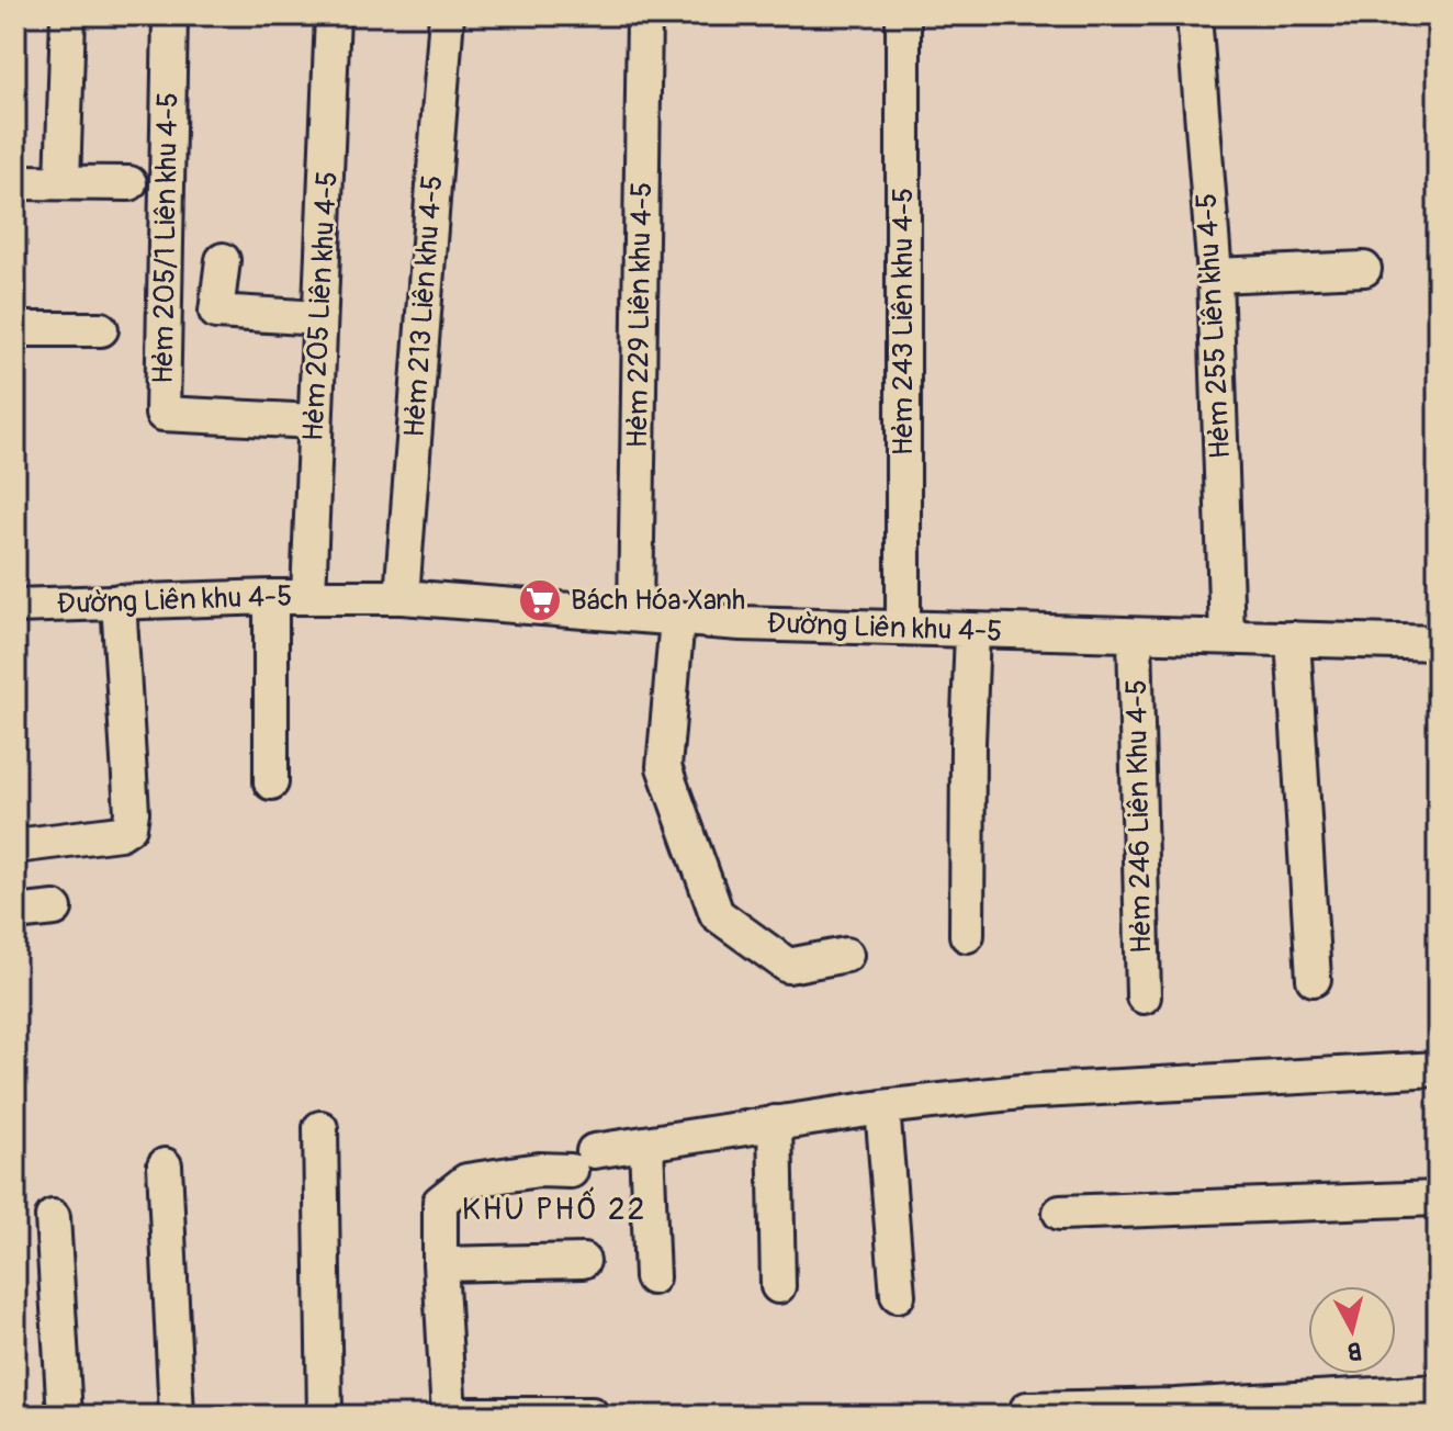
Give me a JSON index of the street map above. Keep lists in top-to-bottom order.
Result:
{
  "streets": {
    "street": [
      "Hẻm 205/1 Liên khu 4-5",
      "Hẻm 205 Liên khu 4-5",
      "Hẻm 213 Liên khu 4-5",
      "Hẻm 229 Liên khu 4-5",
      "Hẻm 243 Liên khu 4-5",
      "Hẻm 255 Liên khu 4-5",
      "Đường Liên khu 4-5",
      "Hẻm 246 Liên Khu 4-5"
    ]
  },
  "crossings": [
    ["Hẻm 205/1 Liên khu 4-5", "Hẻm 205 Liên khu 4-5"],
    ["Hẻm 205 Liên khu 4-5", "Đường Liên khu 4-5"],
    ["Hẻm 213 Liên khu 4-5", "Đường Liên khu 4-5"],
    ["Hẻm 229 Liên khu 4-5", "Đường Liên khu 4-5"],
    ["Hẻm 243 Liên khu 4-5", "Đường Liên khu 4-5"],
    ["Hẻm 255 Liên khu 4-5", "Đường Liên khu 4-5"],
    ["Đường Liên khu 4-5", "Hẻm 246 Liên Khu 4-5"]
  ],
  "districts": ["KHU PHỐ 22"],
  "places": {
    "supermarket": ["Bách Hóa Xanh"]
  },
  "north": "bottom"
}
